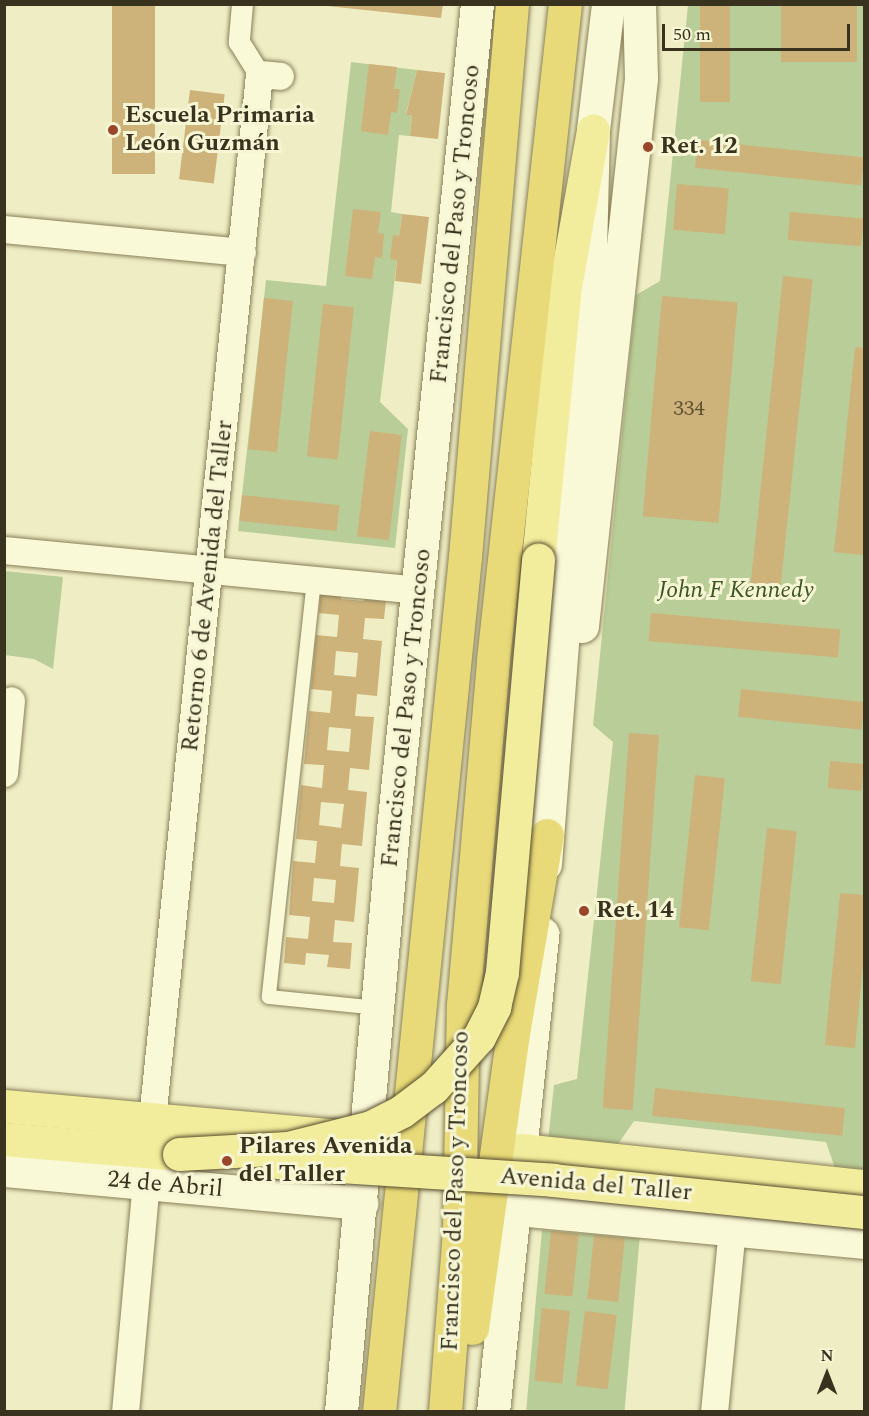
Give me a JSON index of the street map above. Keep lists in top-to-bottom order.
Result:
{
  "streets": {
    "highway": ["Francisco del Paso y Troncoso"],
    "main road": ["24 de Abril", "Avenida del Taller"],
    "street": ["Retorno 6 de Avenida del Taller"]
  },
  "crossings": [
    ["Francisco del Paso y Troncoso", "24 de Abril"],
    ["Francisco del Paso y Troncoso", "Avenida del Taller"]
  ],
  "parks": ["John F Kennedy"],
  "places": [
    "Escuela Primaria León Guzmán",
    "Ret. 12",
    "Ret. 14",
    "Pilares Avenida del Taller"
  ],
  "house_numbers": ["334"],
  "scale_bar": "50 m",
  "north": "top"
}
